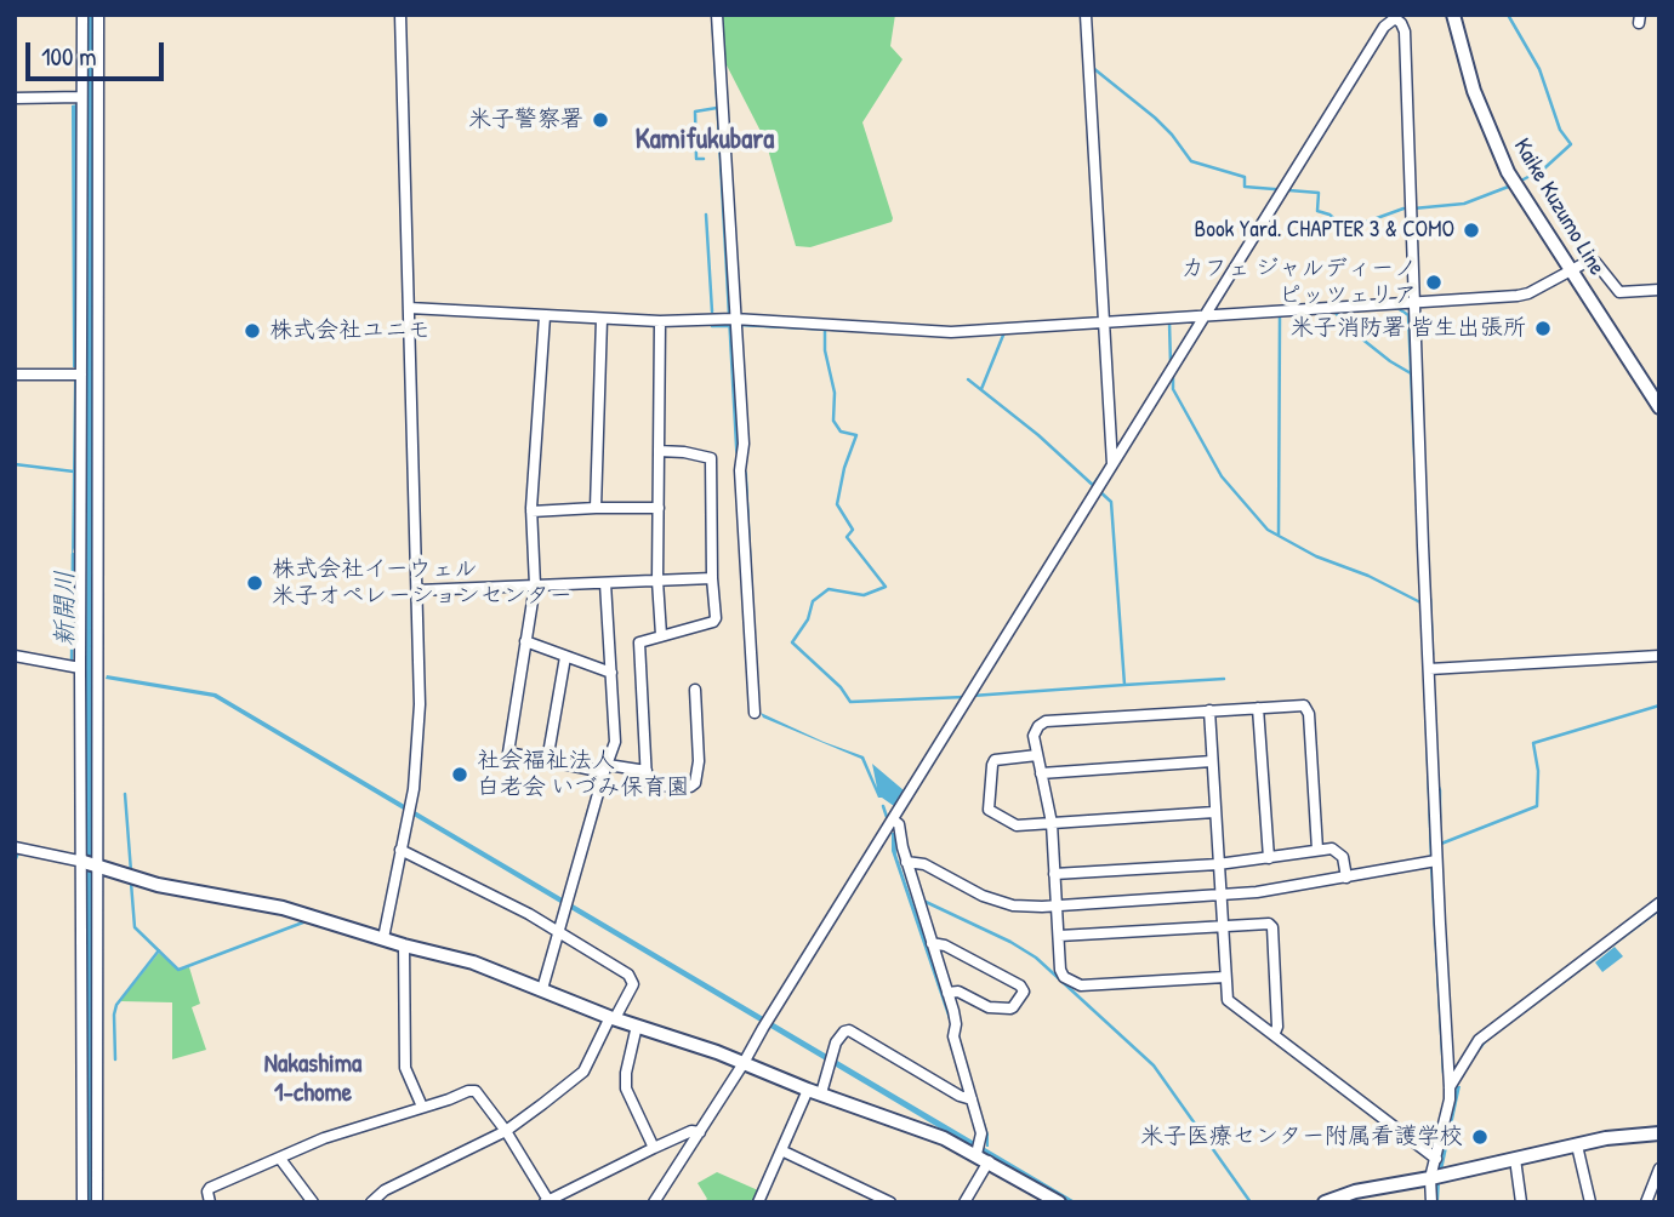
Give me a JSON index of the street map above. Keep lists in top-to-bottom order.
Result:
{
  "streets": {
    "street": ["Kaike Kuzumo Line"]
  },
  "districts": ["Kamifukubara", "Nakashima 1-chome"],
  "water": ["新開川"],
  "places": [
    "米子警察署",
    "Book Yard. CHAPTER 3 & COMO",
    "カフェ ジャルディーノ ピッツェリア",
    "米子消防署 皆生出張所",
    "株式会社ユニモ",
    "株式会社イーウェル 米子オペレーションセンター",
    "社会福祉法人 白老会 いづみ保育園",
    "米子医療センター附属看護学校"
  ],
  "scale_bar": "100 m"
}
